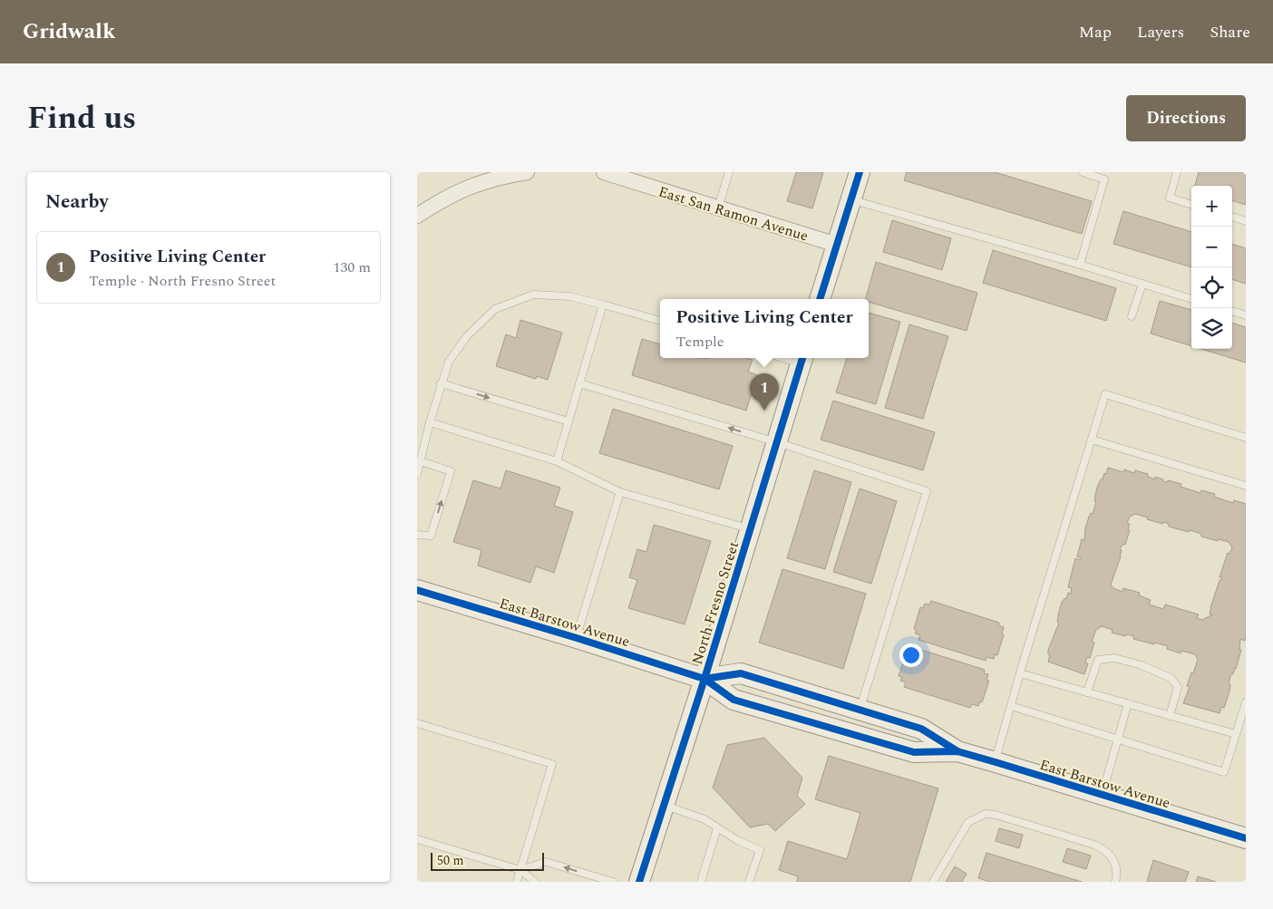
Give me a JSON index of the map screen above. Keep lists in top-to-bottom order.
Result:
{
  "streets": {
    "main road": ["North Fresno Street", "East Barstow Avenue"],
    "street": ["East San Ramon Avenue"]
  },
  "crossings": [
    ["North Fresno Street", "East Barstow Avenue"]
  ],
  "scale_bar": "50 m",
  "page": {
    "header": "Gridwalk",
    "nav": ["Map", "Layers", "Share"],
    "title": "Find us",
    "buttons": "Directions",
    "heading": "Nearby",
    "map_buttons": ["+", "−"],
    "list": [
      {
        "mark": "1",
        "name": "Positive Living Center",
        "note": "Temple · North Fresno Street",
        "value": "130 m"
      }
    ],
    "popup": ["Positive Living Center", "Temple"],
    "pins": "1",
    "scale": "50 m"
  }
}
